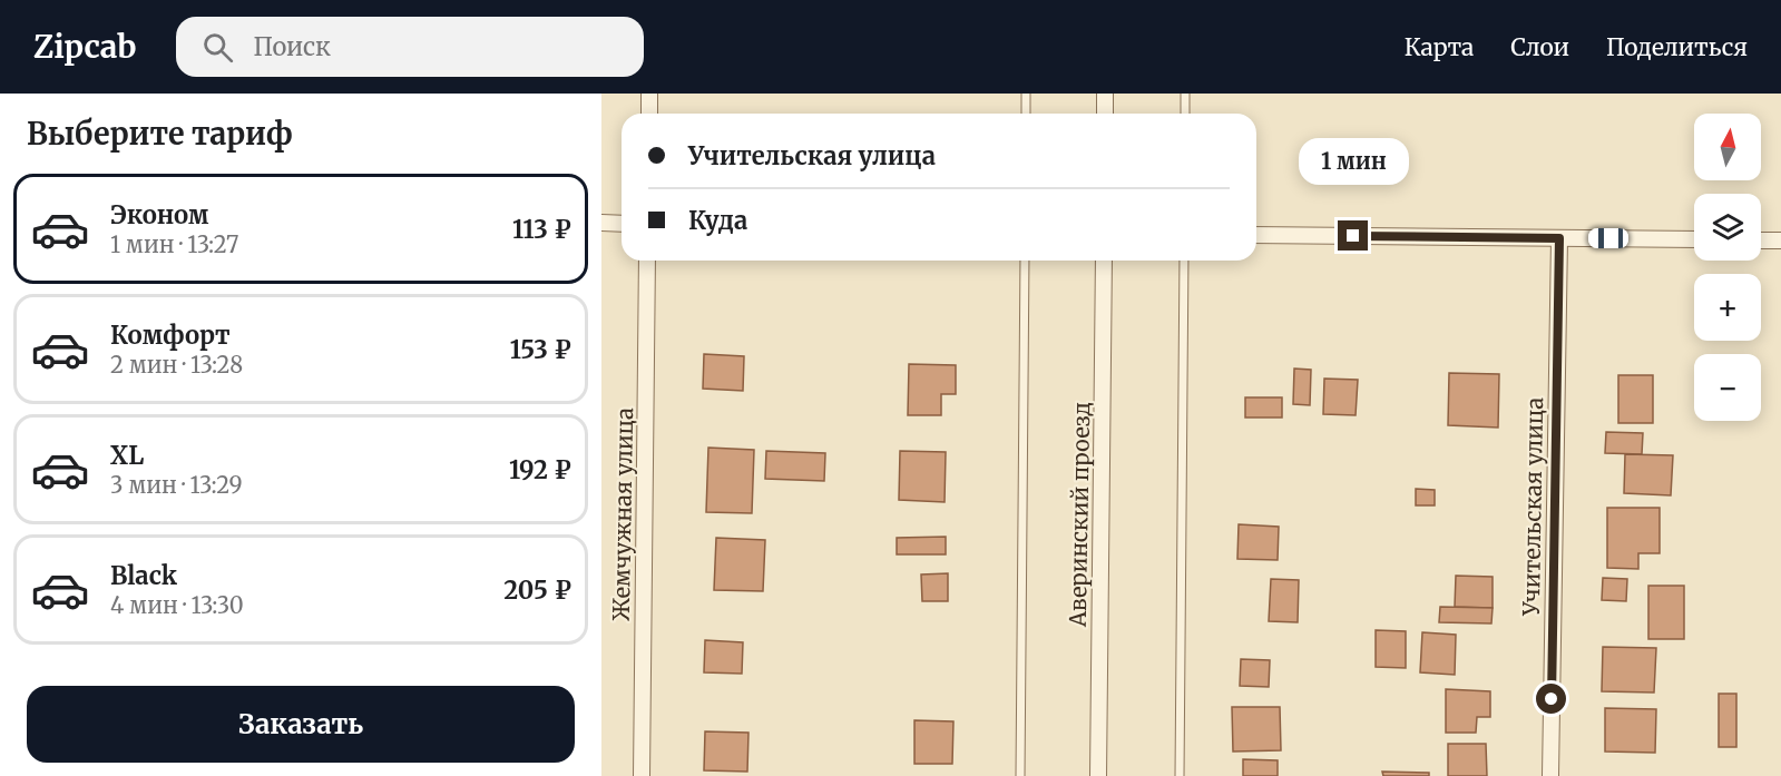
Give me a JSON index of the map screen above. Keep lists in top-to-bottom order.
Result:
{
  "streets": {
    "street": ["Учительская улица", "Жемчужная улица", "Аверинский проезд"]
  },
  "north": "top",
  "page": {
    "header": "Zipcab",
    "search": "Поиск",
    "nav": ["Карта", "Слои", "Поделиться"],
    "heading": "Выберите тариф",
    "map_buttons": ["+", "−"],
    "banner": ["Учительская улица", "Куда"],
    "bubble": "1 мин",
    "list": [
      {
        "name": "Эконом",
        "note": "1 мин · 13:27",
        "value": "113 ₽"
      },
      {
        "name": "Комфорт",
        "note": "2 мин · 13:28",
        "value": "153 ₽"
      },
      {
        "name": "XL",
        "note": "3 мин · 13:29",
        "value": "192 ₽"
      },
      {
        "name": "Black",
        "note": "4 мин · 13:30",
        "value": "205 ₽"
      }
    ],
    "buttons": "Заказать"
  }
}
